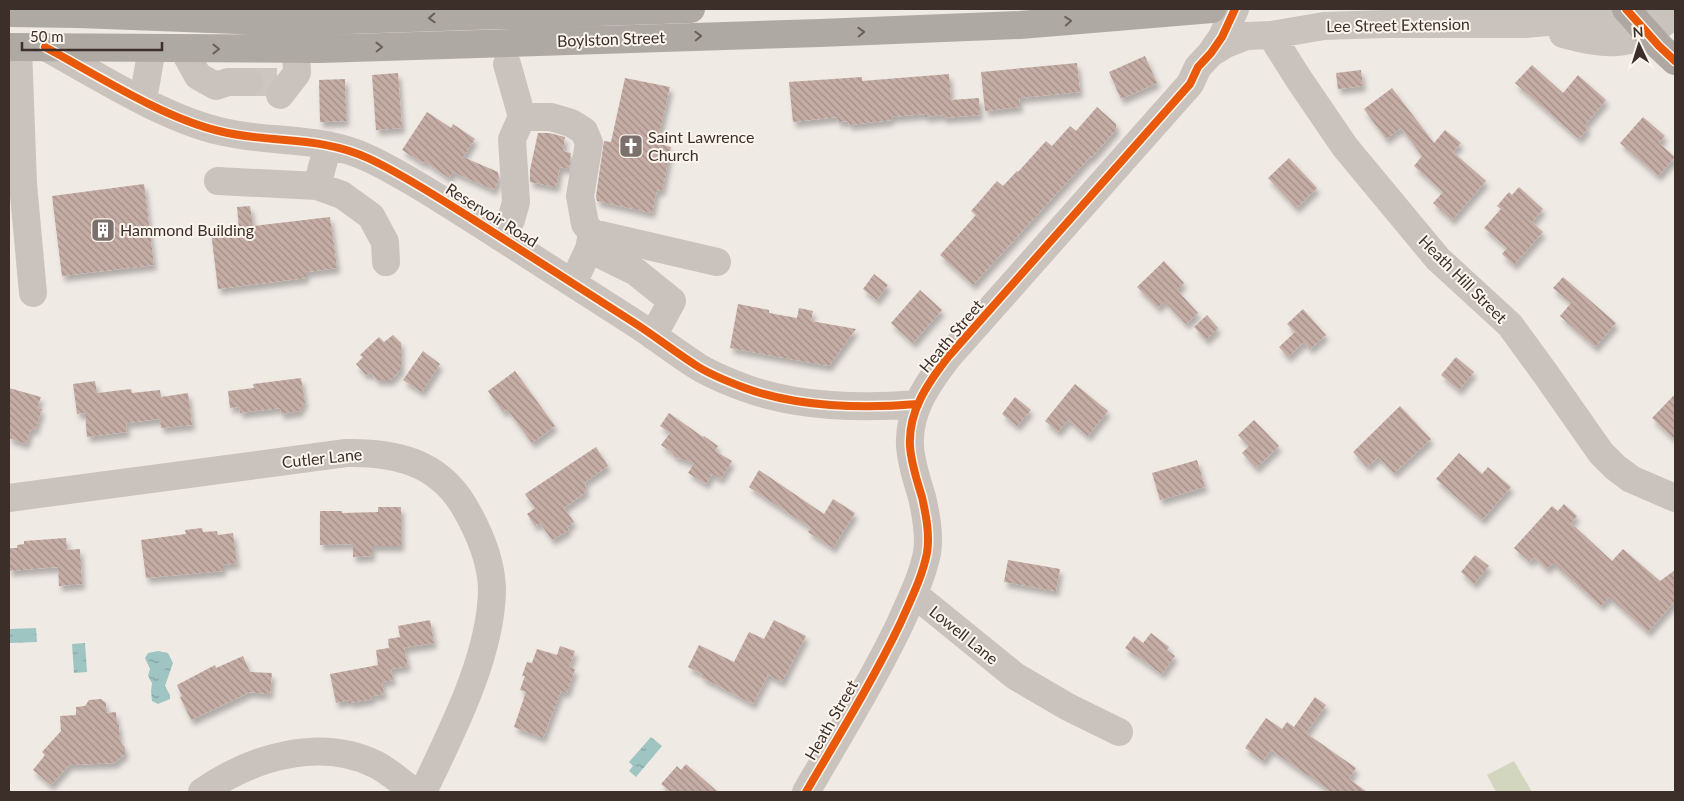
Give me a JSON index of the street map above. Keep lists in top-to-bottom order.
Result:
{
  "streets": {
    "highway": ["Boylston Street"],
    "street": [
      "Lee Street Extension",
      "Reservoir Road",
      "Heath Hill Street",
      "Heath Street",
      "Cutler Lane",
      "Lowell Lane"
    ]
  },
  "crossings": [
    ["Lee Street Extension", "Heath Hill Street"],
    ["Lee Street Extension", "Heath Street"],
    ["Boylston Street", "Reservoir Road"],
    ["Reservoir Road", "Heath Street"],
    ["Heath Street", "Lowell Lane"]
  ],
  "places": {
    "church": ["Saint Lawrence Church"],
    "building": ["Hammond Building"]
  },
  "scale_bar": "50 m",
  "north": "top"
}
